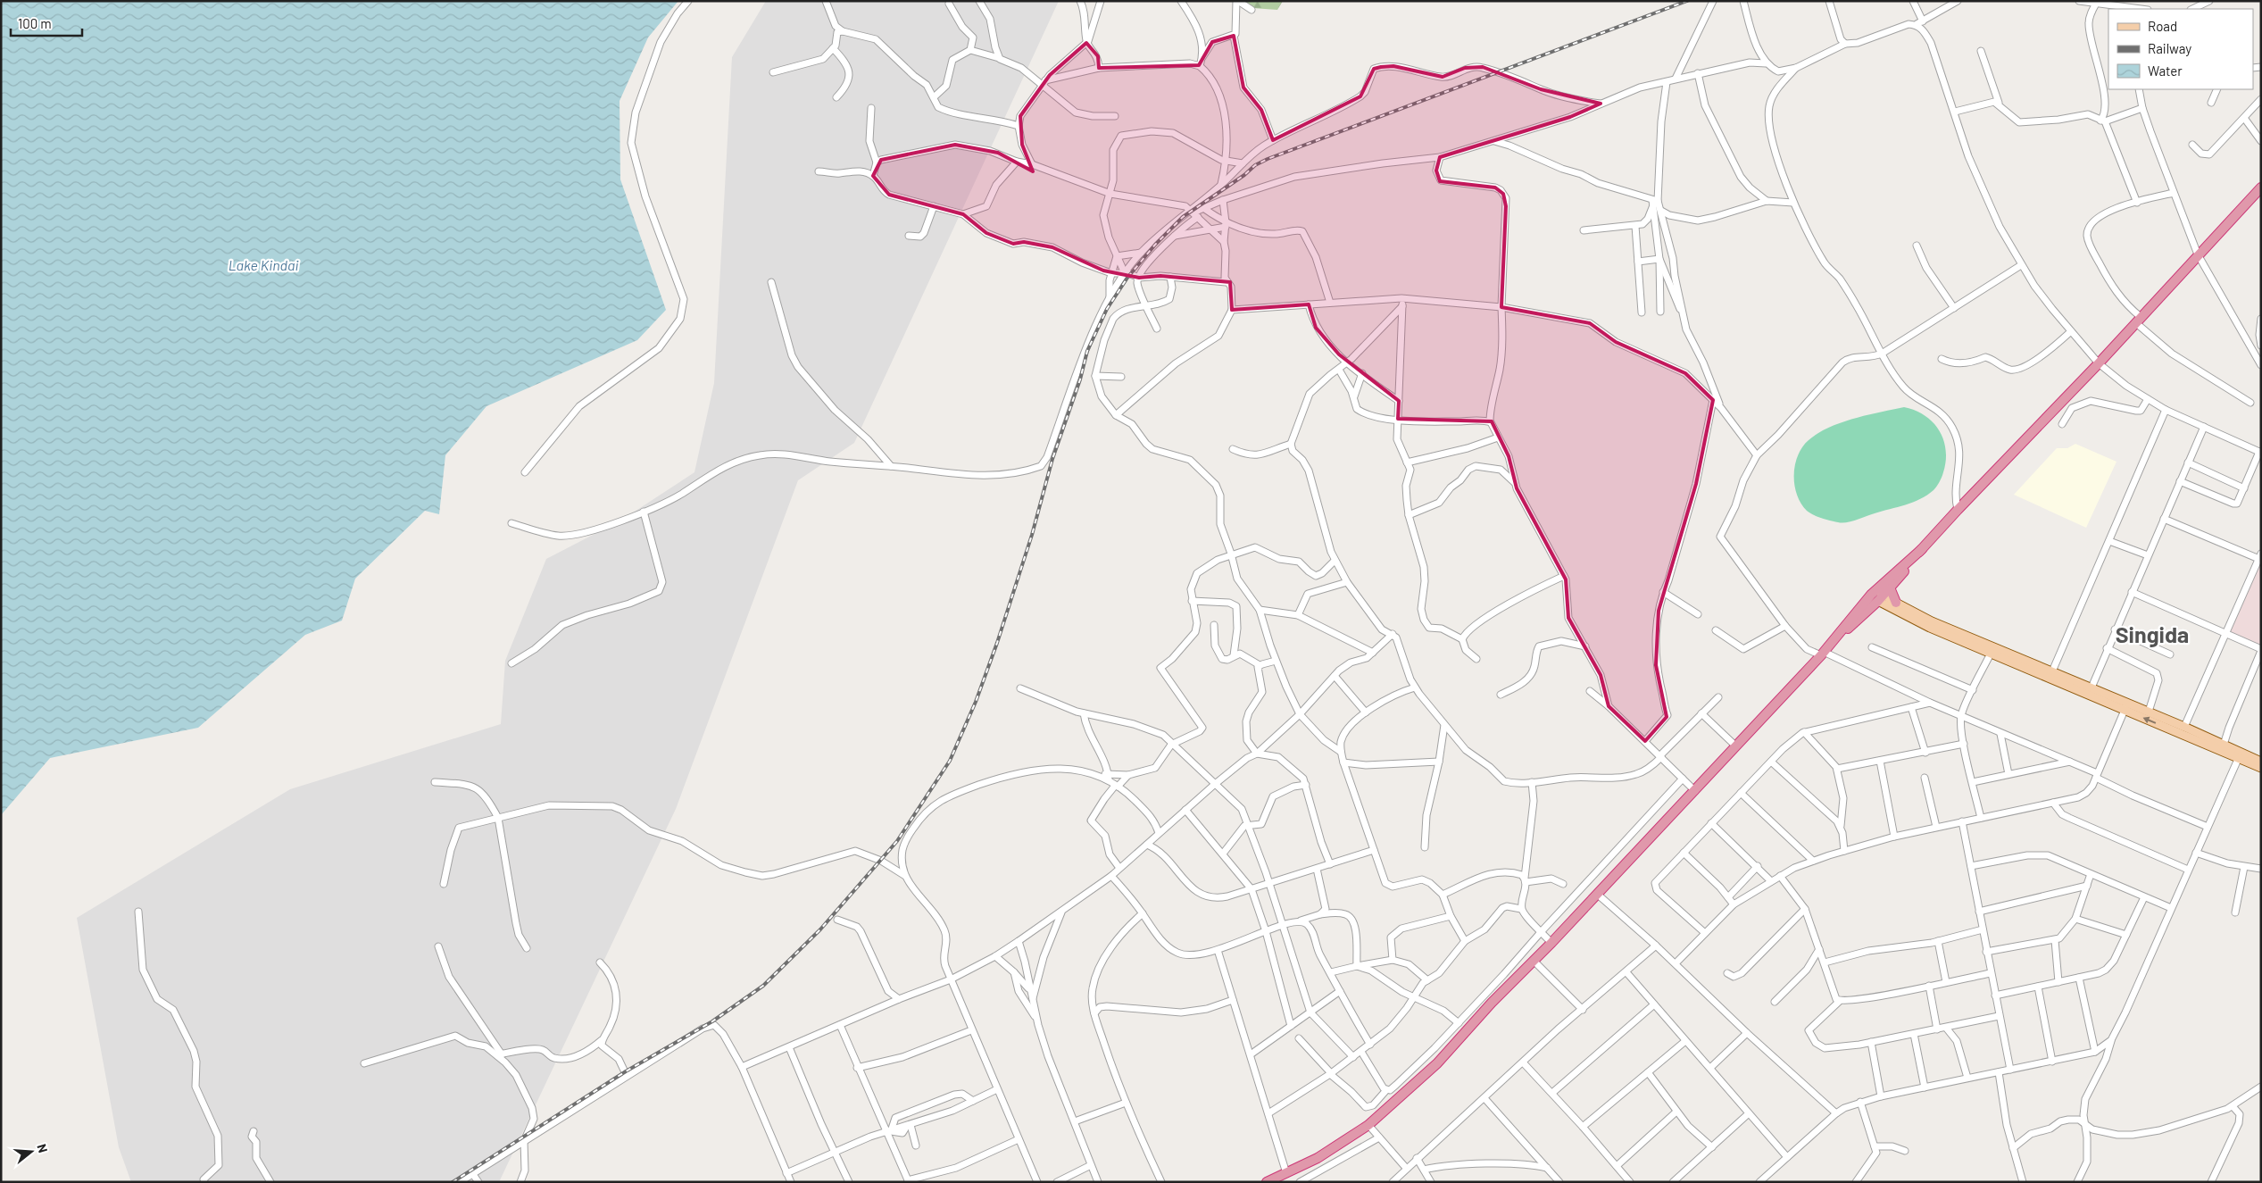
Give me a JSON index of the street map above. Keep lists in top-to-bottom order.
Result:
{
  "districts": ["Singida"],
  "water": ["Lake Kindai"],
  "legend": ["Road", "Railway", "Water"],
  "scale_bar": "100 m",
  "north": "right"
}
